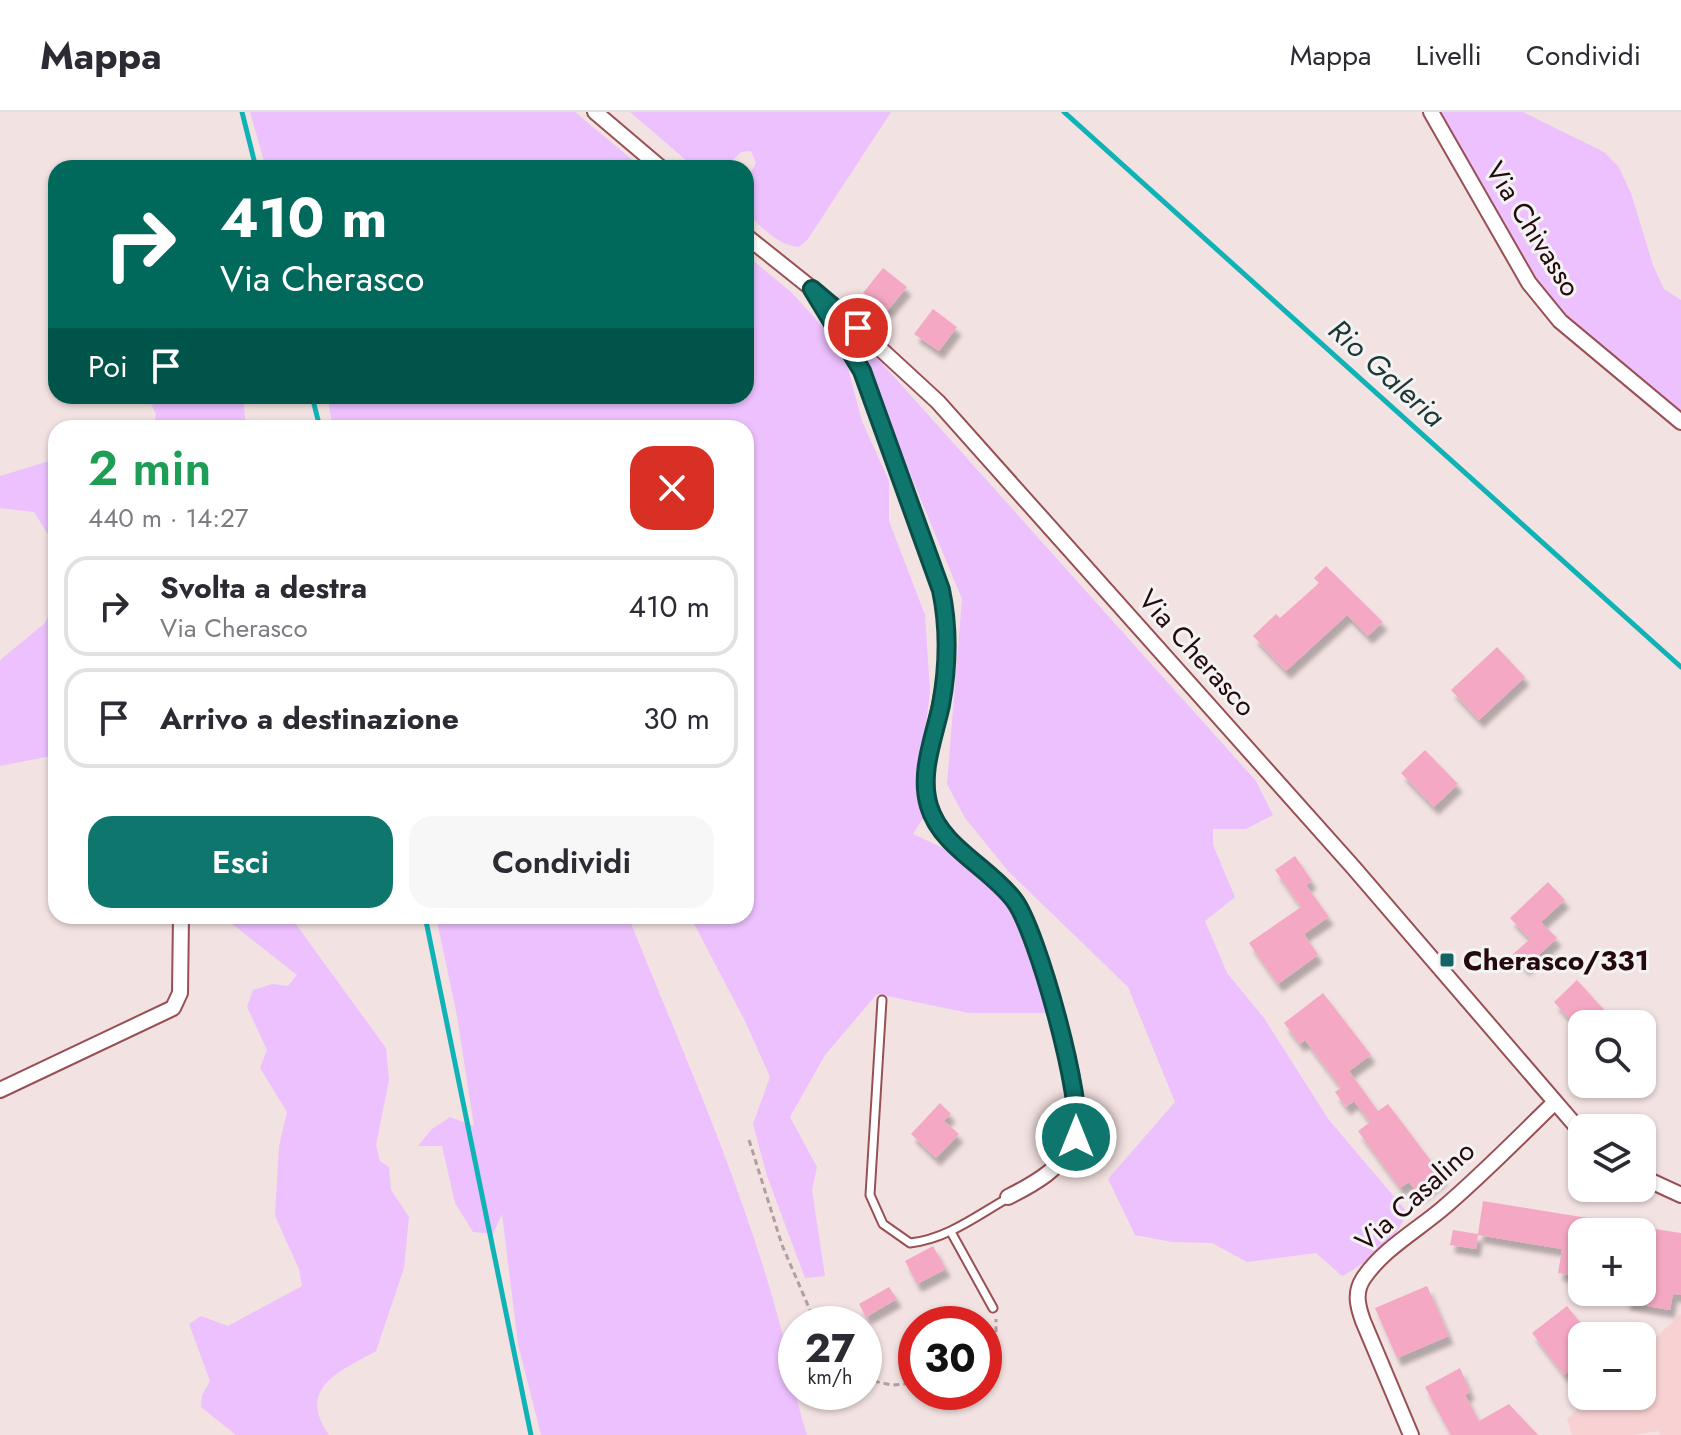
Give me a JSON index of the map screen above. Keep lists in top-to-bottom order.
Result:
{
  "streets": {
    "street": ["Via Chivasso", "Via Cherasco", "Via Casalino"]
  },
  "crossings": [
    ["Via Cherasco", "Via Casalino"]
  ],
  "water": ["Rio Galeria"],
  "places": {
    "transit": ["Cherasco/331"]
  },
  "page": {
    "header": "Mappa",
    "nav": ["Mappa", "Livelli", "Condividi"],
    "turn": ["410 m", "Via Cherasco"],
    "then": "Poi",
    "heading": ["2 min", "440 m · 14:27"],
    "list": [
      {
        "name": "Svolta a destra",
        "note": "Via Cherasco",
        "value": "410 m"
      },
      {
        "name": "Arrivo a destinazione",
        "value": "30 m"
      }
    ],
    "buttons": ["Esci", "Condividi"],
    "map_buttons": ["+", "−"],
    "speed": "27 km/h",
    "limit": "30"
  }
}
